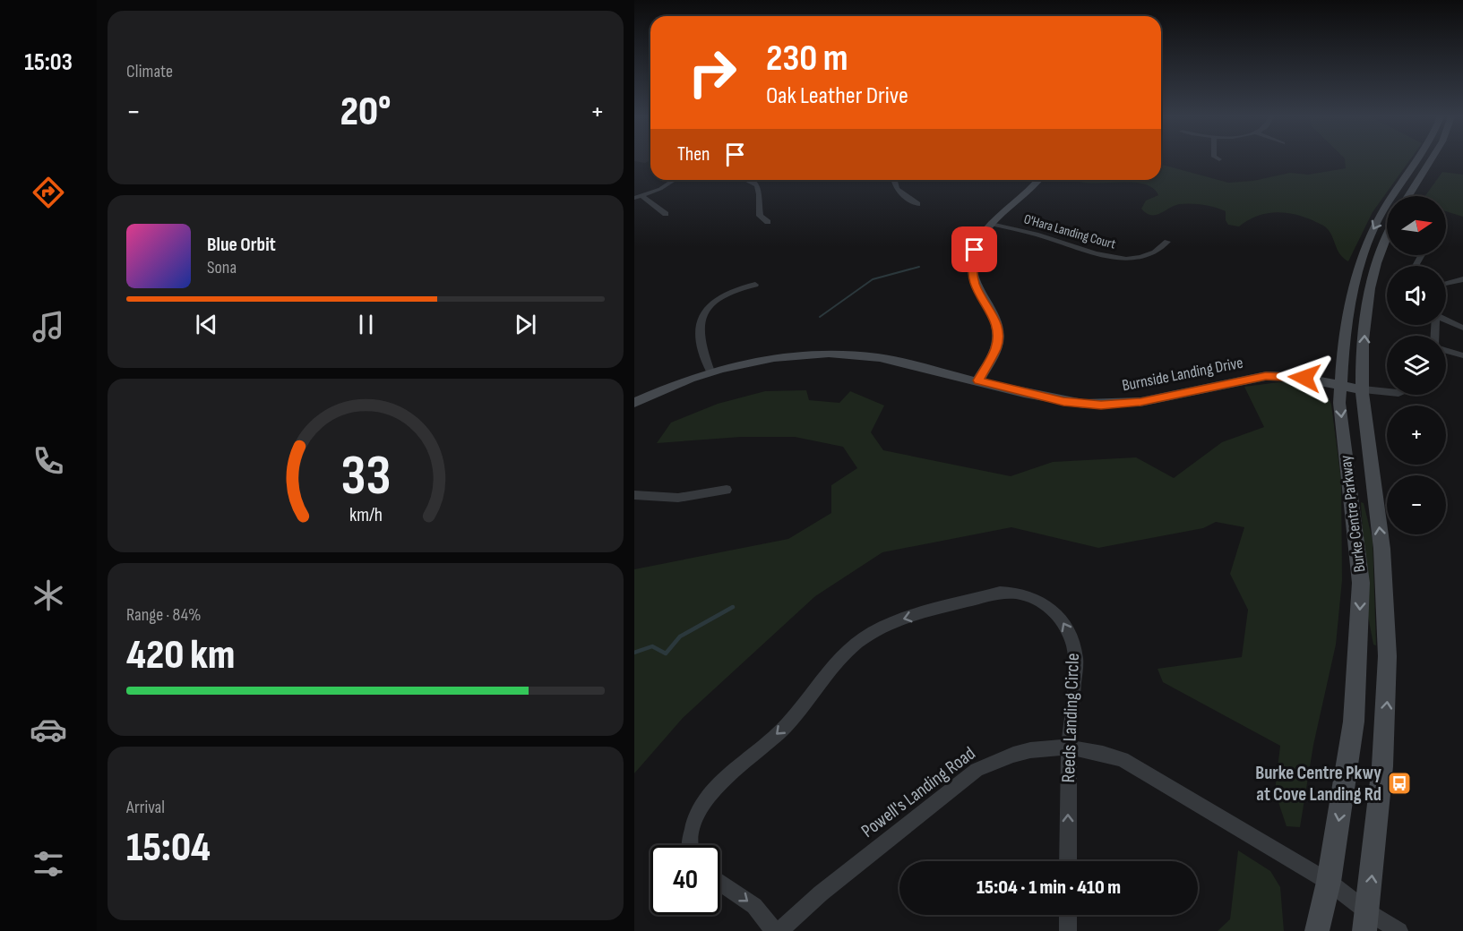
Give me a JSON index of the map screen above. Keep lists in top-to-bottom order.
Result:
{
  "streets": {
    "main road": ["Burnside Landing Drive", "Burke Centre Parkway"],
    "street": ["O'Hara Landing Court", "Reeds Landing Circle", "Powell's Landing Road"]
  },
  "crossings": [
    ["Burnside Landing Drive", "Burke Centre Parkway"],
    ["Burke Centre Parkway", "Powell's Landing Road"],
    ["Reeds Landing Circle", "Powell's Landing Road"]
  ],
  "places": {
    "bus stop": ["Burke Centre Pkwy at Cove Landing Rd"]
  },
  "north": "right",
  "page": {
    "tabs": "15:03",
    "tile": [
      "Climate",
      ["Range · 84%", "420 km"],
      ["Arrival", "15:04"]
    ],
    "turn": ["230 m", "Oak Leather Drive"],
    "heat": ["−", "20°", "+"],
    "then": "Then",
    "map_buttons": ["+", "−"],
    "song": ["Blue Orbit", "Sona"],
    "limit": "40",
    "trip": "15:04 · 1 min · 410 m",
    "gauge": ["33", "km/h"]
  }
}
